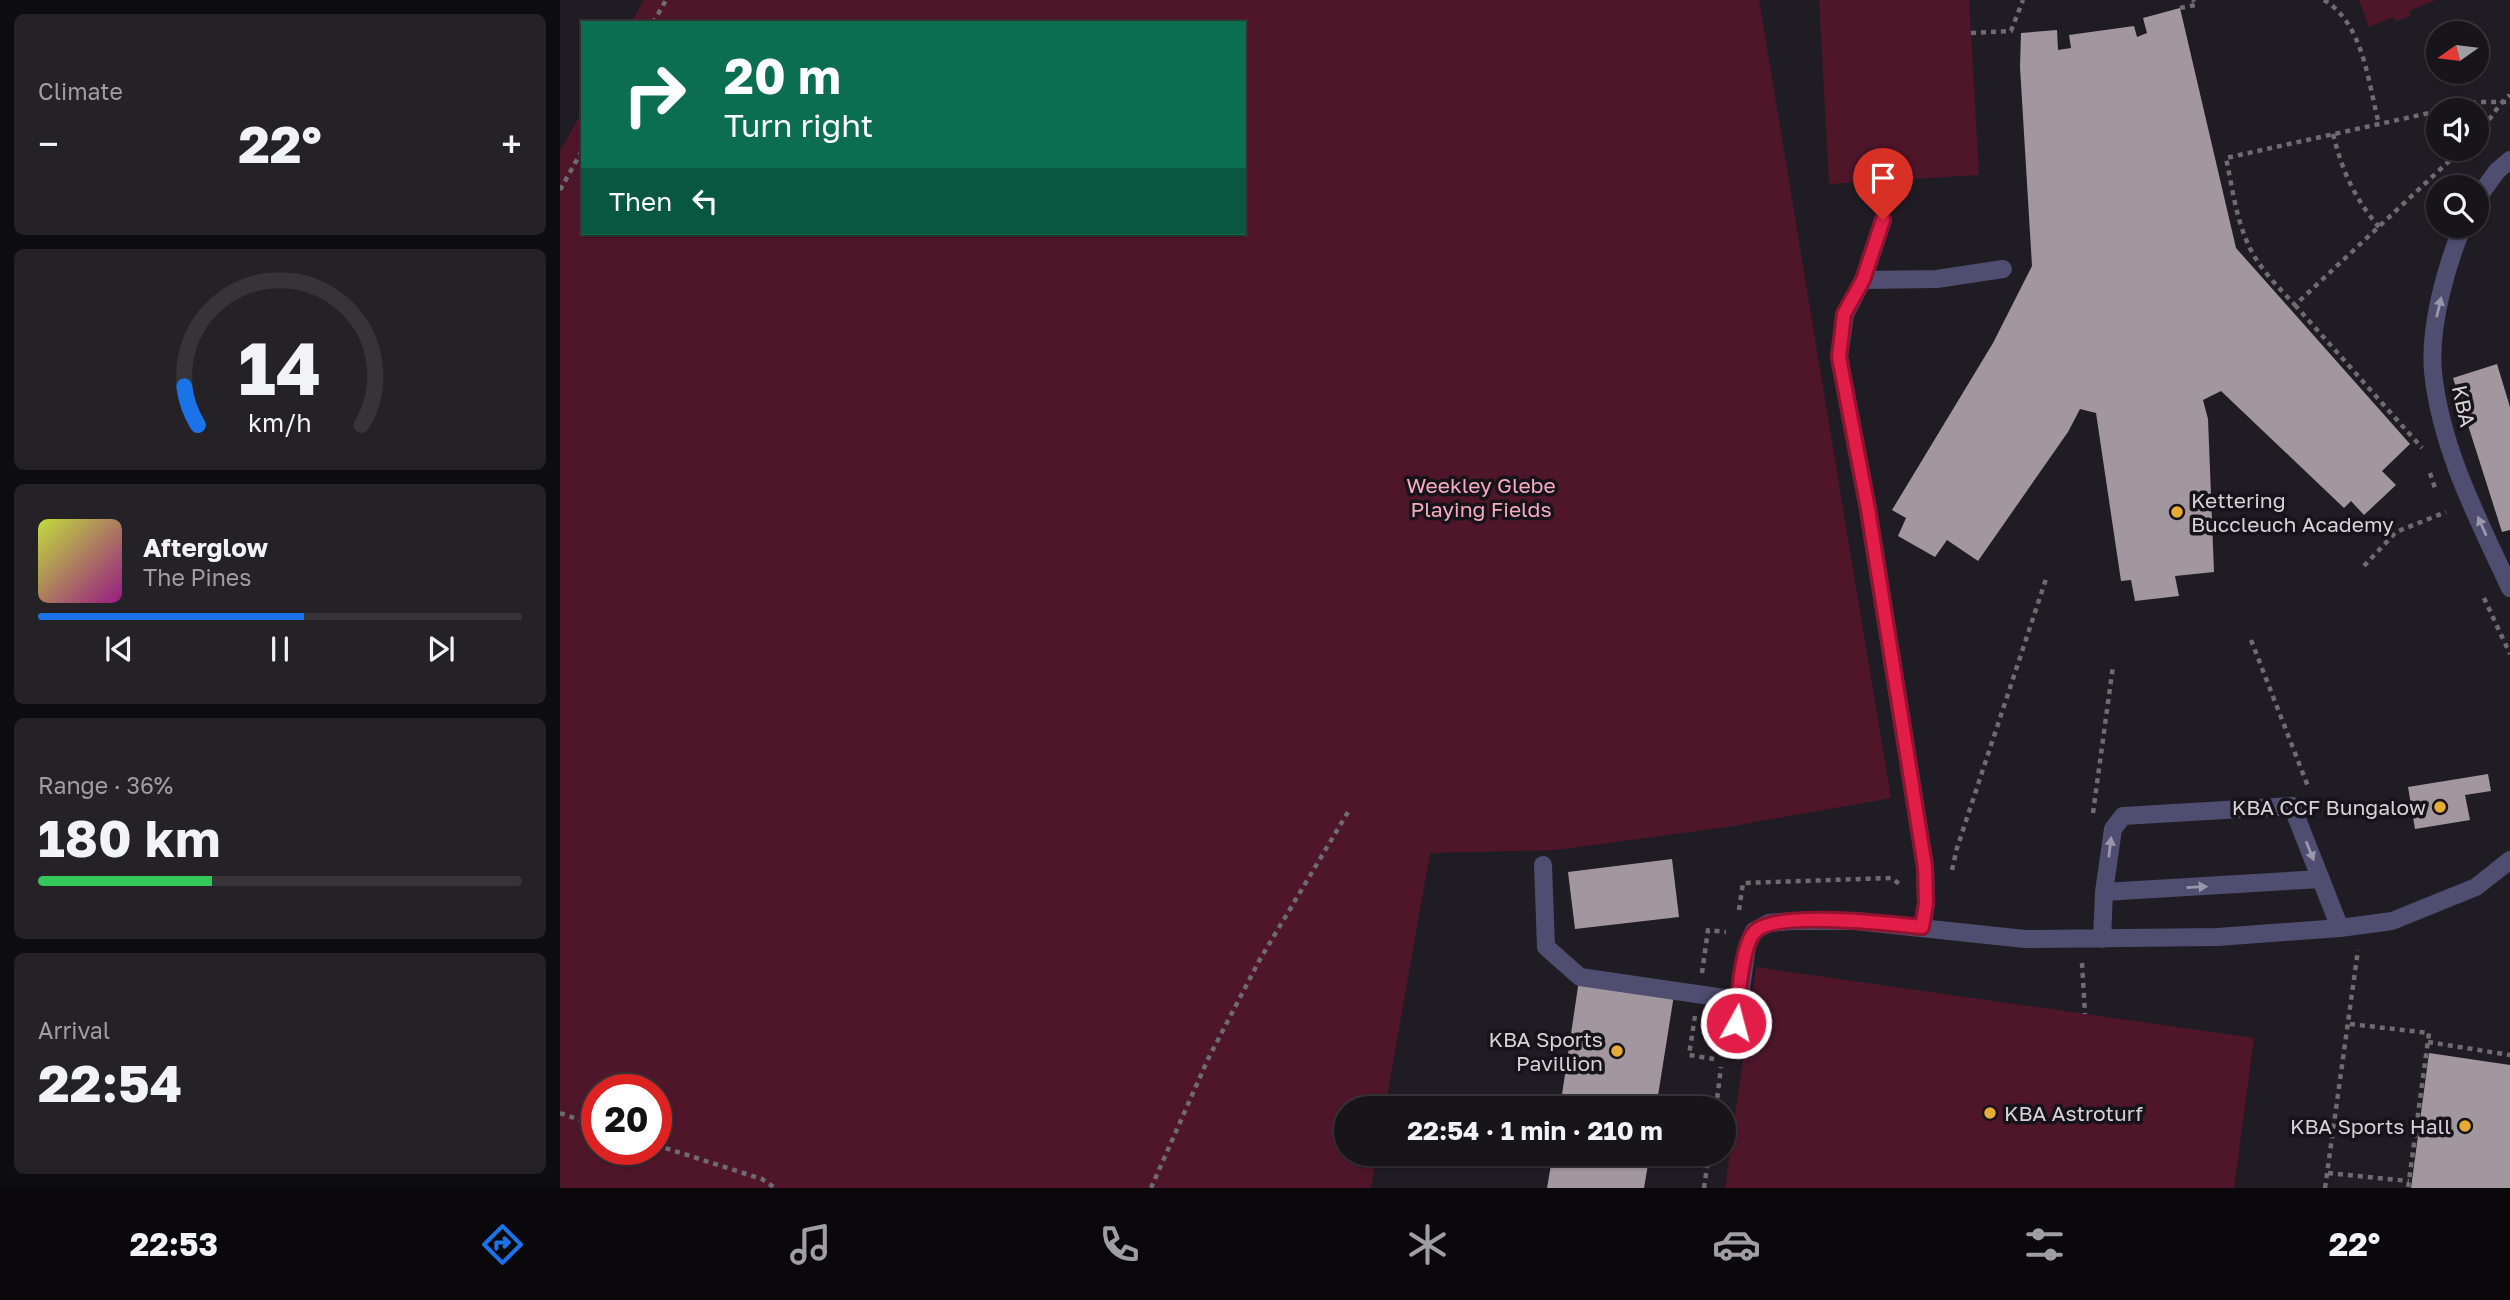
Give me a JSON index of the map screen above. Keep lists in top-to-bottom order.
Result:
{
  "streets": {
    "lane": ["KBA"]
  },
  "one_way": ["KBA"],
  "parks": ["Weekley Glebe Playing Fields"],
  "places": [
    "Kettering Buccleuch Academy",
    "KBA CCF Bungalow",
    "KBA Sports Pavillion",
    "KBA Astroturf",
    "KBA Sports Hall"
  ],
  "north": "left",
  "page": {
    "tile": [
      "Climate",
      ["Range · 36%", "180 km"],
      ["Arrival", "22:54"]
    ],
    "turn": ["20 m", "Turn right"],
    "heat": ["−", "22°", "+"],
    "then": "Then",
    "song": ["Afterglow", "The Pines"],
    "limit": "20",
    "trip": "22:54 · 1 min · 210 m",
    "tabs": ["22:53", "22°"],
    "gauge": ["14", "km/h"]
  }
}
